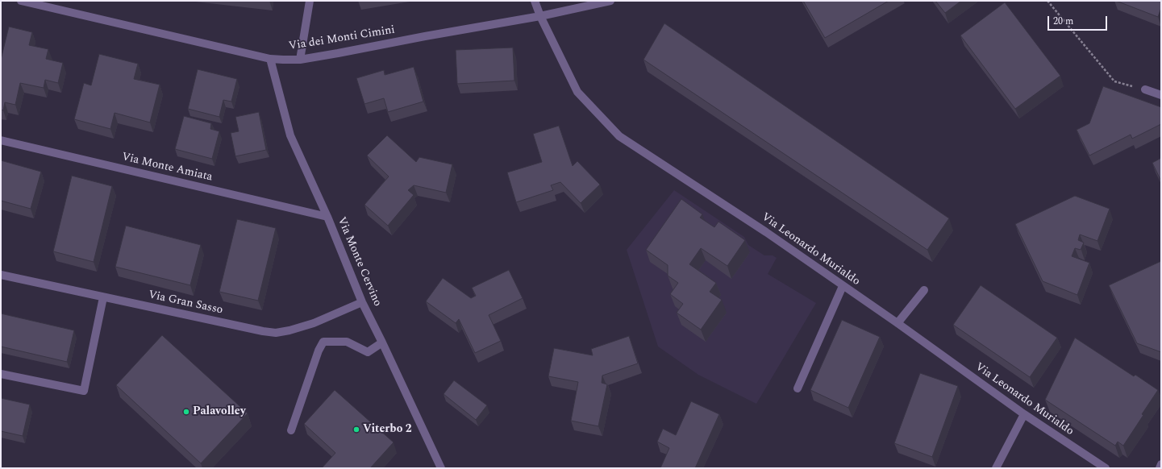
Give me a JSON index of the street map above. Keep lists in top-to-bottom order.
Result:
{
  "streets": {
    "street": [
      "Via dei Monti Cimini",
      "Via Monte Amiata",
      "Via Leonardo Murialdo",
      "Via Monte Cervino",
      "Via Gran Sasso"
    ]
  },
  "crossings": [
    ["Via dei Monti Cimini", "Via Leonardo Murialdo"],
    ["Via dei Monti Cimini", "Via Monte Cervino"],
    ["Via Monte Amiata", "Via Monte Cervino"],
    ["Via Monte Cervino", "Via Gran Sasso"]
  ],
  "places": ["Palavolley", "Viterbo 2"],
  "scale_bar": "20 m"
}
